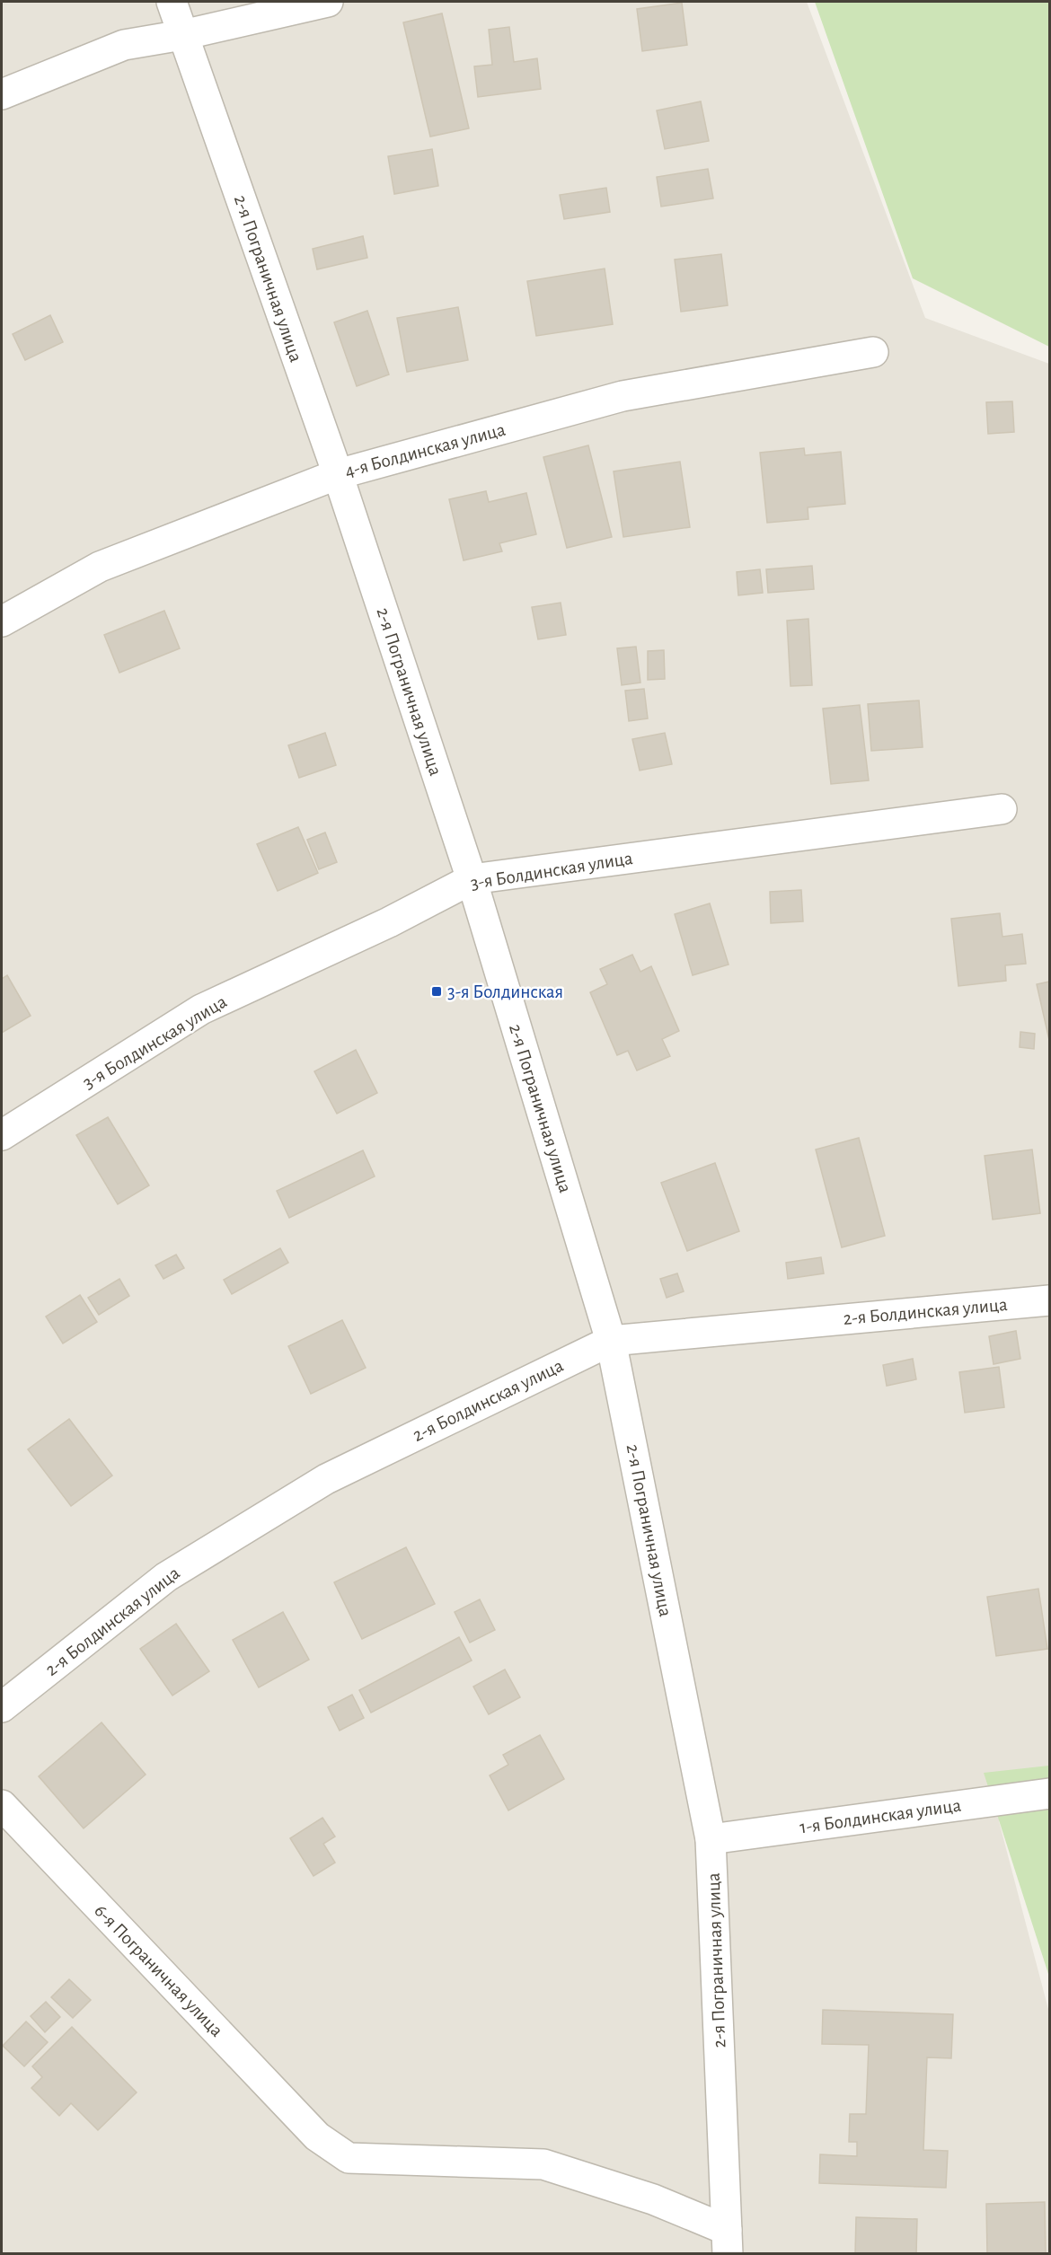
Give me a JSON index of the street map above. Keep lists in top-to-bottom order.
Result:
{
  "streets": {
    "street": [
      "2-я Пограничная улица",
      "4-я Болдинская улица",
      "3-я Болдинская улица",
      "2-я Болдинская улица",
      "1-я Болдинская улица",
      "6-я Пограничная улица"
    ]
  },
  "crossings": [
    ["2-я Пограничная улица", "4-я Болдинская улица"],
    ["2-я Пограничная улица", "3-я Болдинская улица"],
    ["2-я Пограничная улица", "2-я Болдинская улица"],
    ["2-я Пограничная улица", "1-я Болдинская улица"],
    ["2-я Пограничная улица", "6-я Пограничная улица"]
  ],
  "places": {
    "transit": ["3-я Болдинская"]
  }
}
